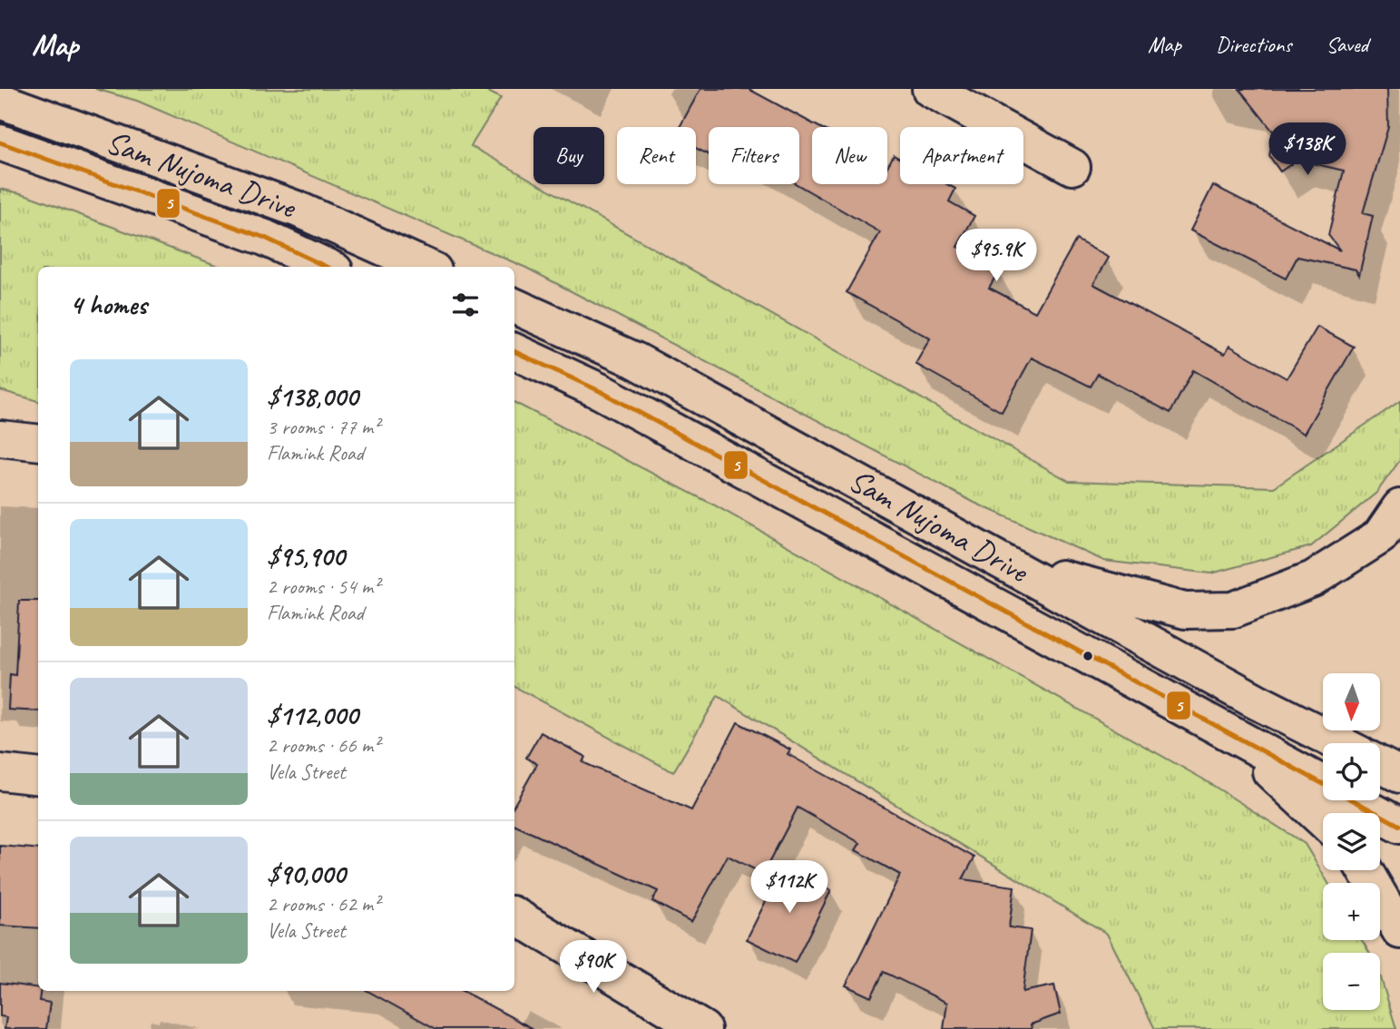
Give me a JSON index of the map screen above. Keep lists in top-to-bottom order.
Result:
{
  "streets": {
    "main road": ["Sam Nujoma Drive"]
  },
  "lines": ["transit line 5"],
  "north": "bottom",
  "page": {
    "header": "Map",
    "nav": ["Map", "Directions", "Saved"],
    "price": [
      "$138K",
      "$95.9K",
      "$112K",
      "$90K"
    ],
    "chip": [
      "Buy",
      "Rent",
      "Filters",
      "New",
      "Apartment"
    ],
    "heading": "4 homes",
    "list": [
      {
        "name": "$138,000",
        "note": "3 rooms · 77 m² · Flamink Road"
      },
      {
        "name": "$95,900",
        "note": "2 rooms · 54 m² · Flamink Road"
      },
      {
        "name": "$112,000",
        "note": "2 rooms · 66 m² · Vela Street"
      },
      {
        "name": "$90,000",
        "note": "2 rooms · 62 m² · Vela Street"
      }
    ],
    "map_buttons": ["+", "−"]
  }
}
